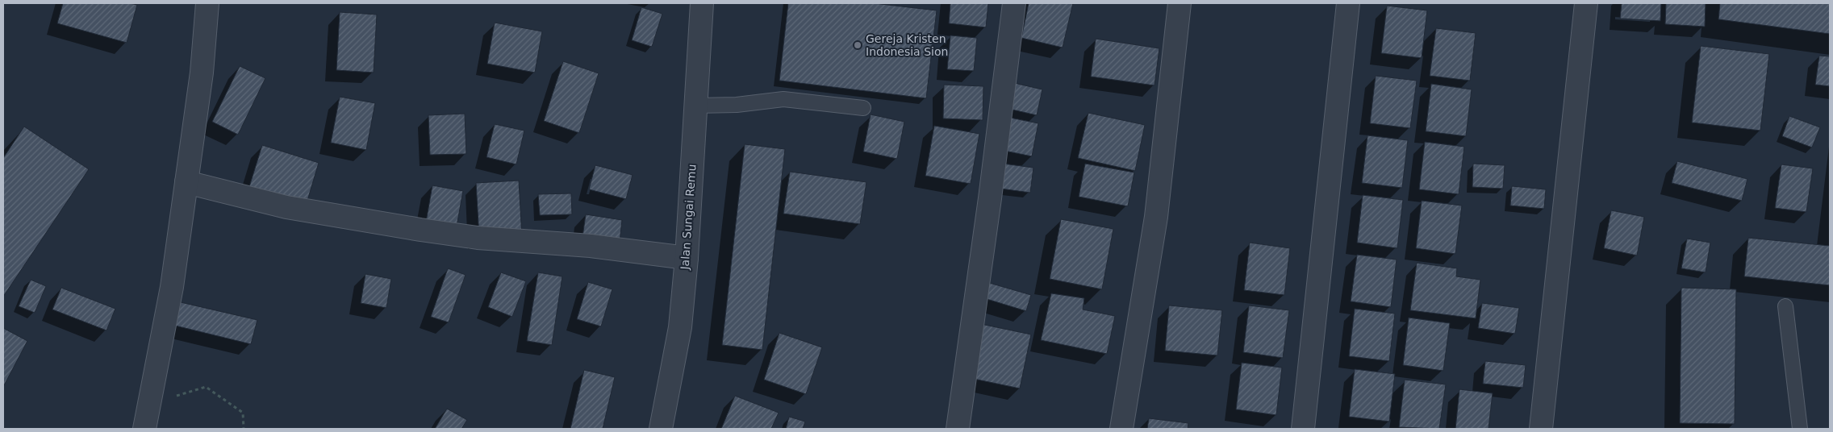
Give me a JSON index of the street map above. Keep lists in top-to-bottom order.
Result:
{
  "streets": {
    "street": ["Jalan Sungai Remu"]
  },
  "places": ["Gereja Kristen Indonesia Sion"]
}
